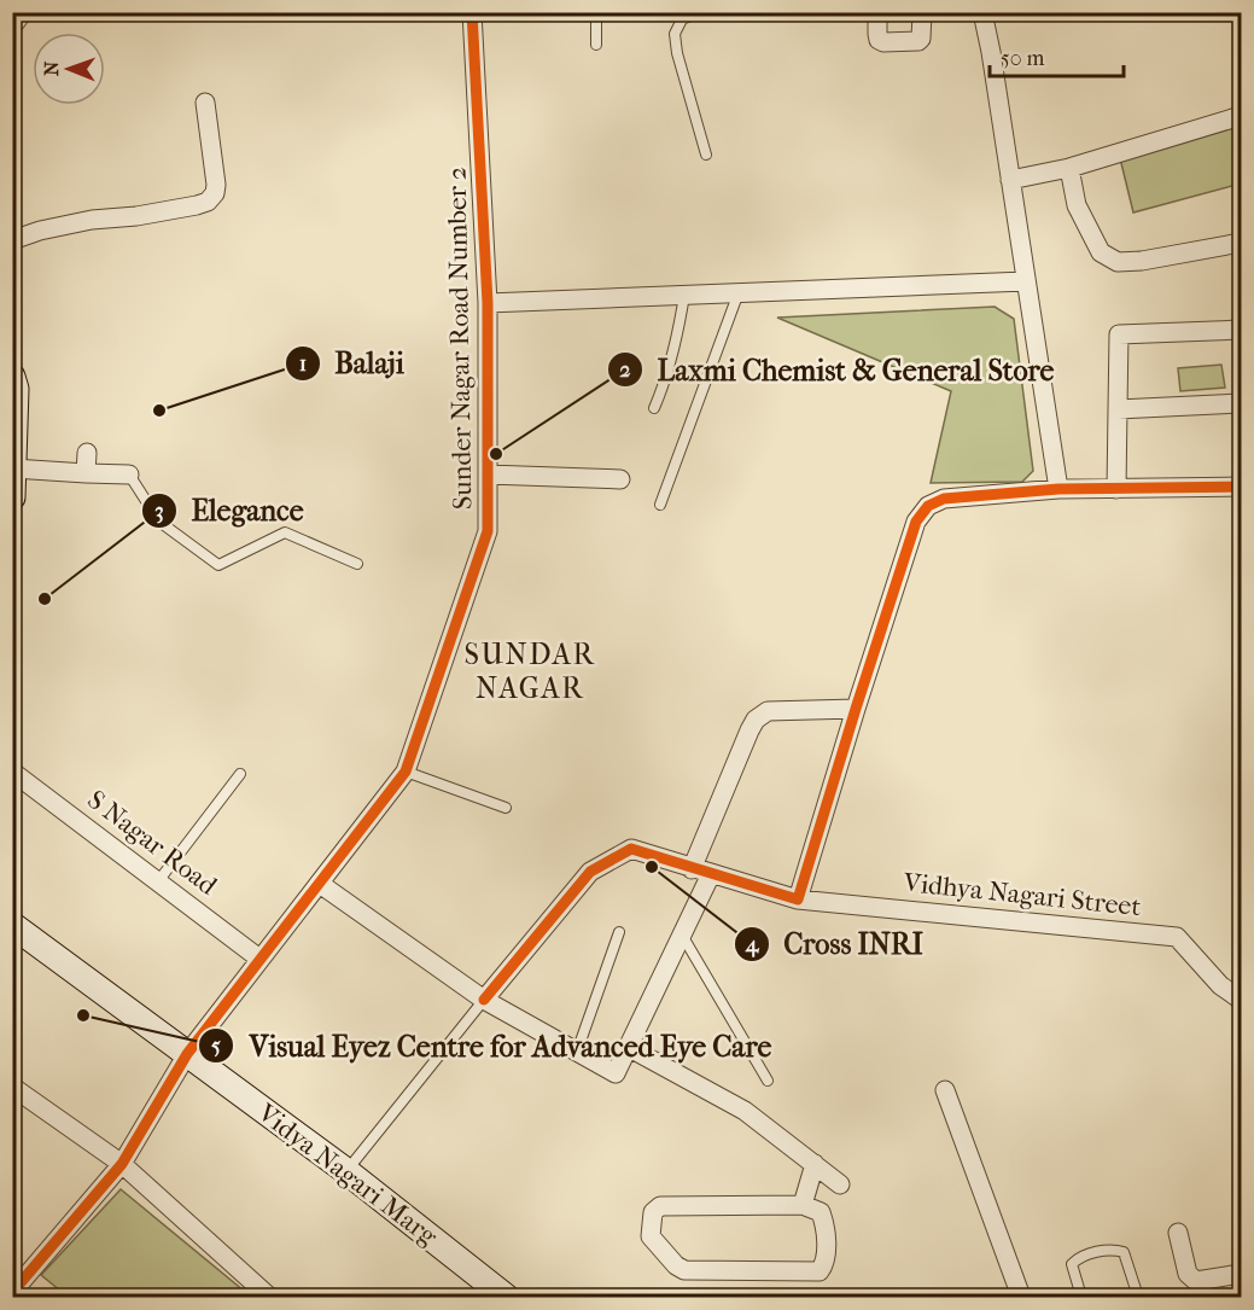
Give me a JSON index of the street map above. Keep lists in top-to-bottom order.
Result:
{
  "streets": {
    "main road": ["Vidya Nagari Marg"],
    "street": ["Sunder Nagar Road Number 2", "S Nagar Road", "Vidhya Nagari Street"]
  },
  "crossings": [
    ["Sunder Nagar Road Number 2", "S Nagar Road"],
    ["Sunder Nagar Road Number 2", "Vidya Nagari Marg"]
  ],
  "districts": ["SUNDAR NAGAR"],
  "places": [
    "Balaji",
    "Laxmi Chemist & General Store",
    "Elegance",
    "Cross INRI",
    "Visual Eyez Centre for Advanced Eye Care"
  ],
  "scale_bar": "50 m",
  "north": "left"
}
